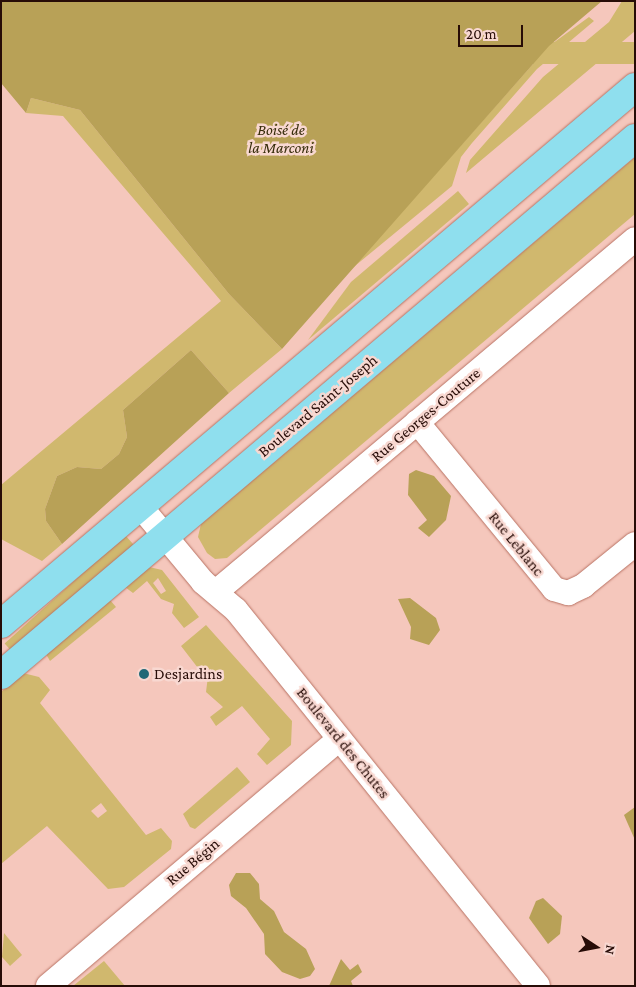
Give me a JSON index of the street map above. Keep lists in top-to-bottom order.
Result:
{
  "streets": {
    "main road": ["Boulevard Saint-Joseph"],
    "street": [
      "Rue Georges-Couture",
      "Rue Leblanc",
      "Boulevard des Chutes",
      "Rue Bégin"
    ]
  },
  "crossings": [
    ["Boulevard Saint-Joseph", "Boulevard des Chutes"],
    ["Rue Georges-Couture", "Rue Leblanc"],
    ["Rue Georges-Couture", "Boulevard des Chutes"],
    ["Boulevard des Chutes", "Rue Bégin"]
  ],
  "parks": ["Boisé de la Marconi"],
  "places": ["Desjardins"],
  "scale_bar": "20 m",
  "north": "right"
}
